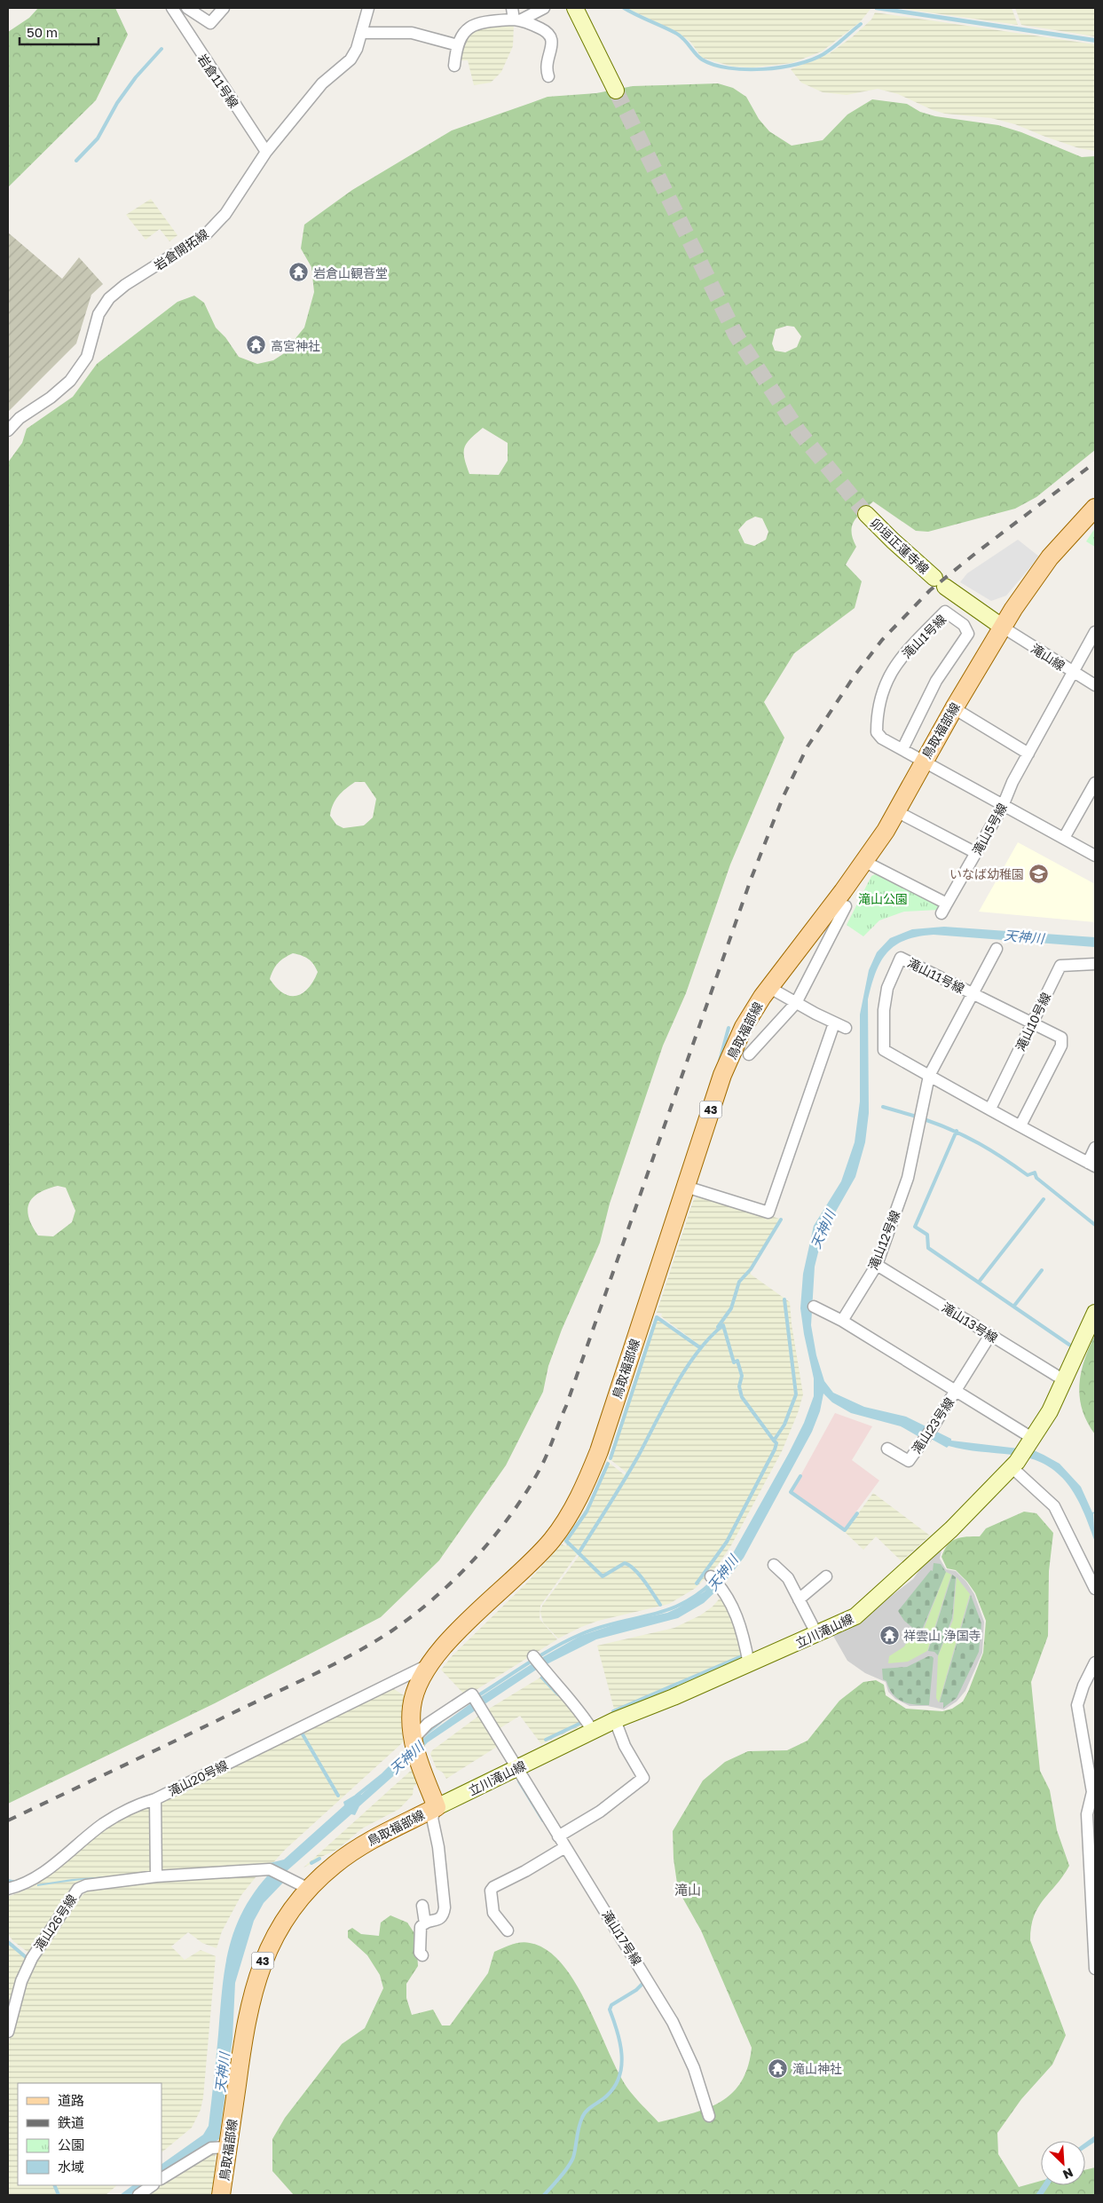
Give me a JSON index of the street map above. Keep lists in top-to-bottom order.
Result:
{
  "streets": {
    "main road": ["鳥取福部線", "43"],
    "street": [
      "岩倉11号線",
      "岩倉開拓線",
      "卯垣正蓮寺線",
      "滝山1号線",
      "滝山線",
      "滝山5号線",
      "滝山11号線",
      "滝山10号線",
      "滝山12号線",
      "滝山13号線",
      "滝山23号線",
      "立川滝山線",
      "滝山20号線",
      "滝山26号線",
      "滝山17号線"
    ]
  },
  "crossings": [
    ["岩倉11号線", "岩倉開拓線"],
    ["卯垣正蓮寺線", "滝山線"],
    ["卯垣正蓮寺線", "鳥取福部線"],
    ["滝山1号線", "鳥取福部線"],
    ["滝山1号線", "滝山5号線"],
    ["滝山線", "鳥取福部線"],
    ["滝山線", "滝山5号線"],
    ["鳥取福部線", "滝山5号線"],
    ["鳥取福部線", "立川滝山線"],
    ["鳥取福部線", "滝山20号線"],
    ["鳥取福部線", "滝山17号線"],
    ["滝山11号線", "滝山10号線"],
    ["滝山11号線", "滝山12号線"],
    ["滝山12号線", "滝山13号線"],
    ["滝山13号線", "立川滝山線"],
    ["立川滝山線", "滝山17号線"],
    ["滝山20号線", "滝山26号線"]
  ],
  "districts": ["滝山"],
  "water": ["天神川"],
  "parks": ["滝山公園"],
  "places": {
    "temple": [
      "岩倉山観音堂",
      "高宮神社",
      "祥雲山 浄国寺",
      "滝山神社"
    ],
    "school or university": ["いなば幼稚園"]
  },
  "legend": [
    "道路",
    "鉄道",
    "公園",
    "水域"
  ],
  "scale_bar": "50 m",
  "north": "bottom right"
}
